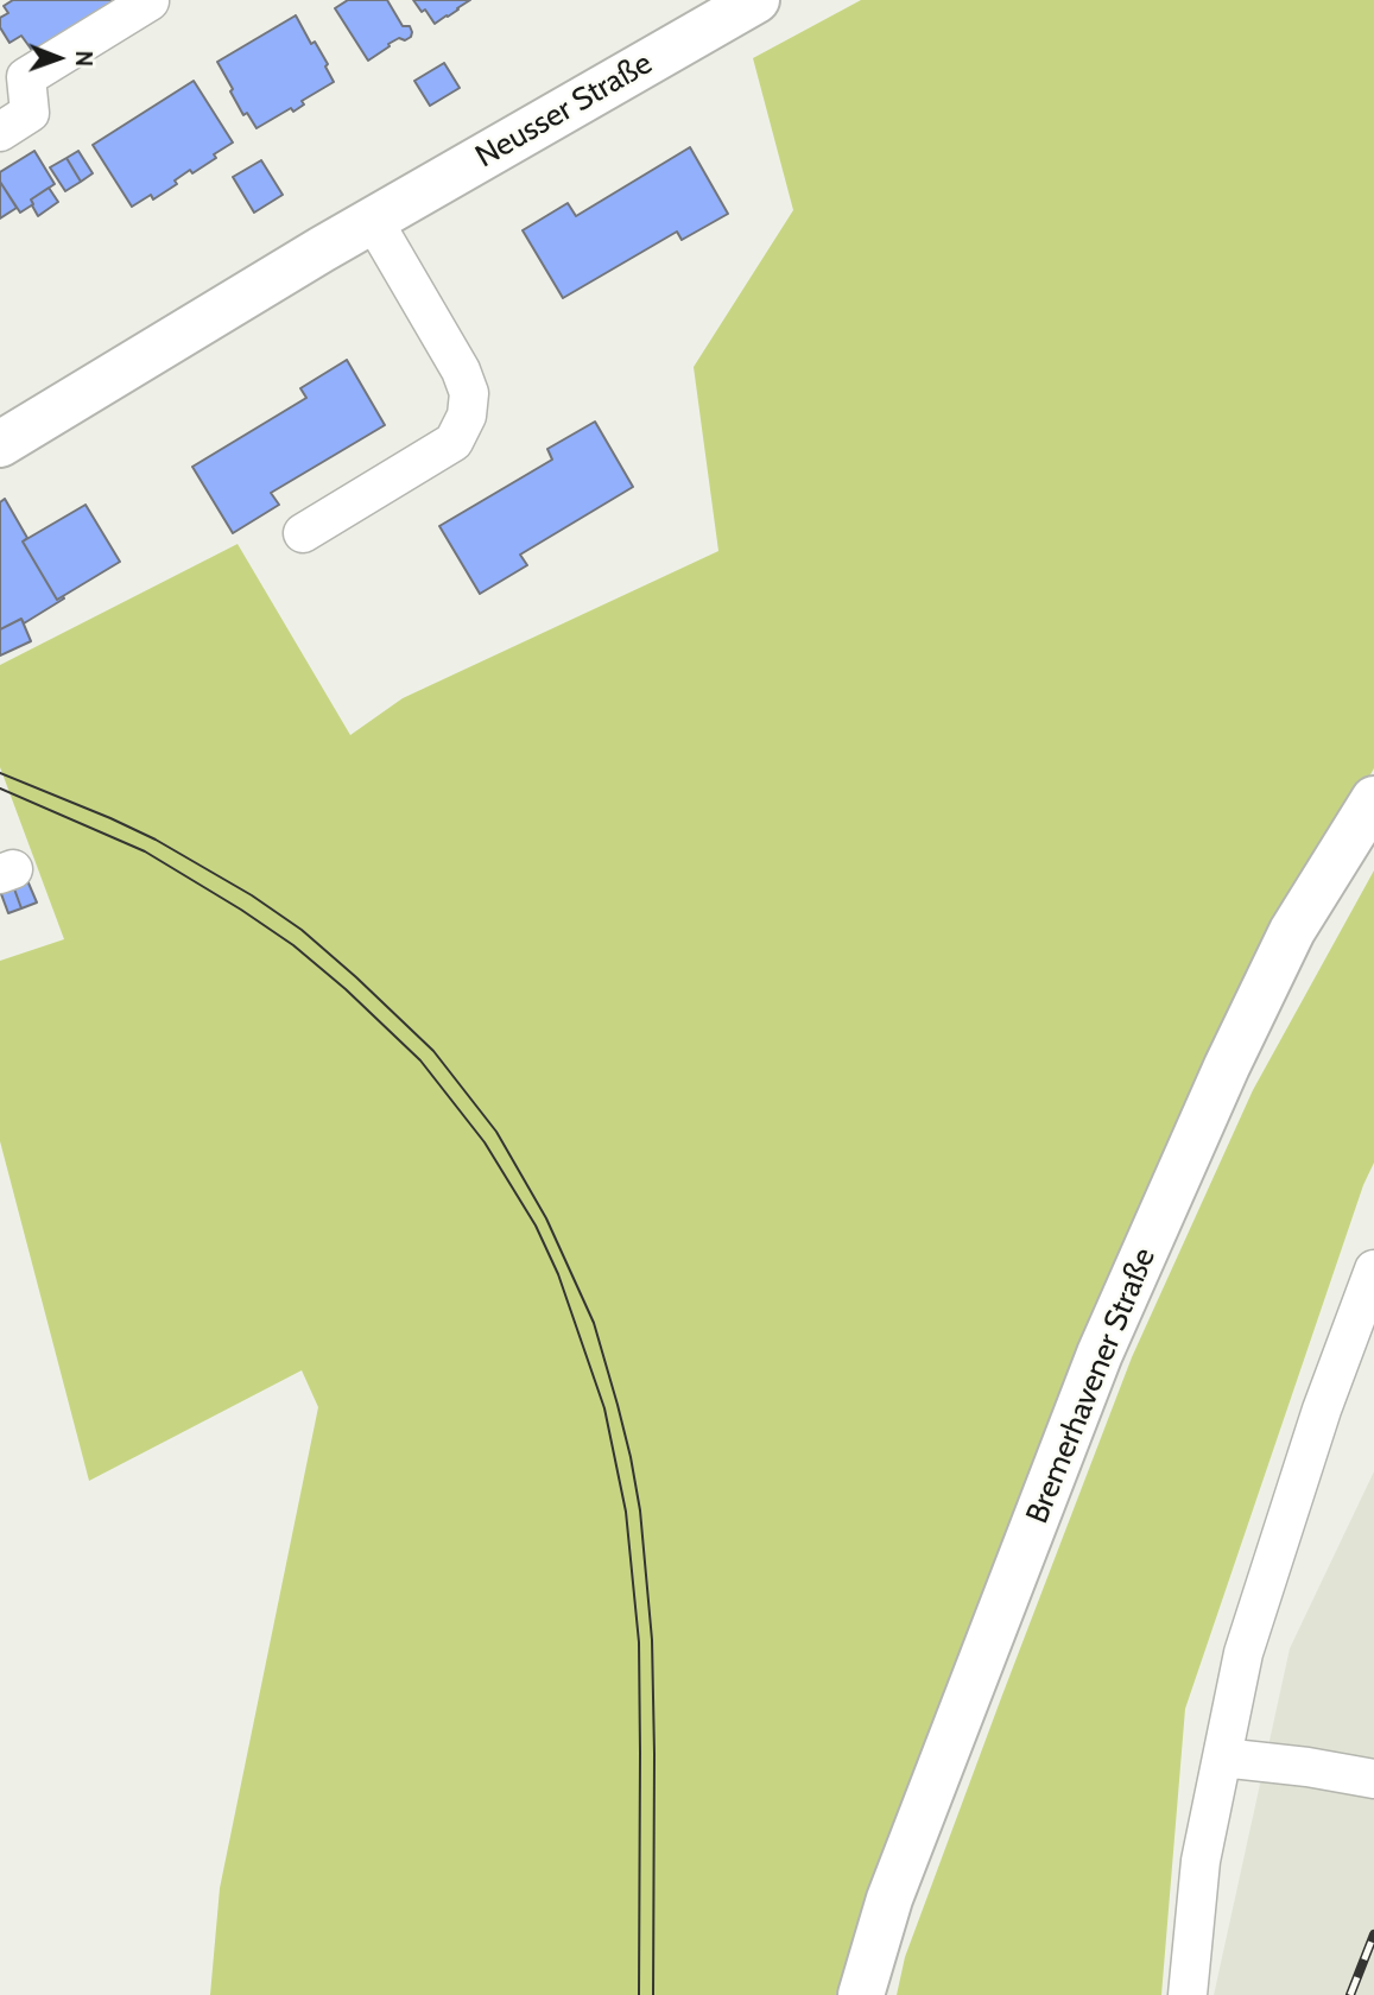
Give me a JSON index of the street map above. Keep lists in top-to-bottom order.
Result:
{
  "streets": {
    "main road": ["Neusser Straße", "Bremerhavener Straße"]
  },
  "north": "right"
}
